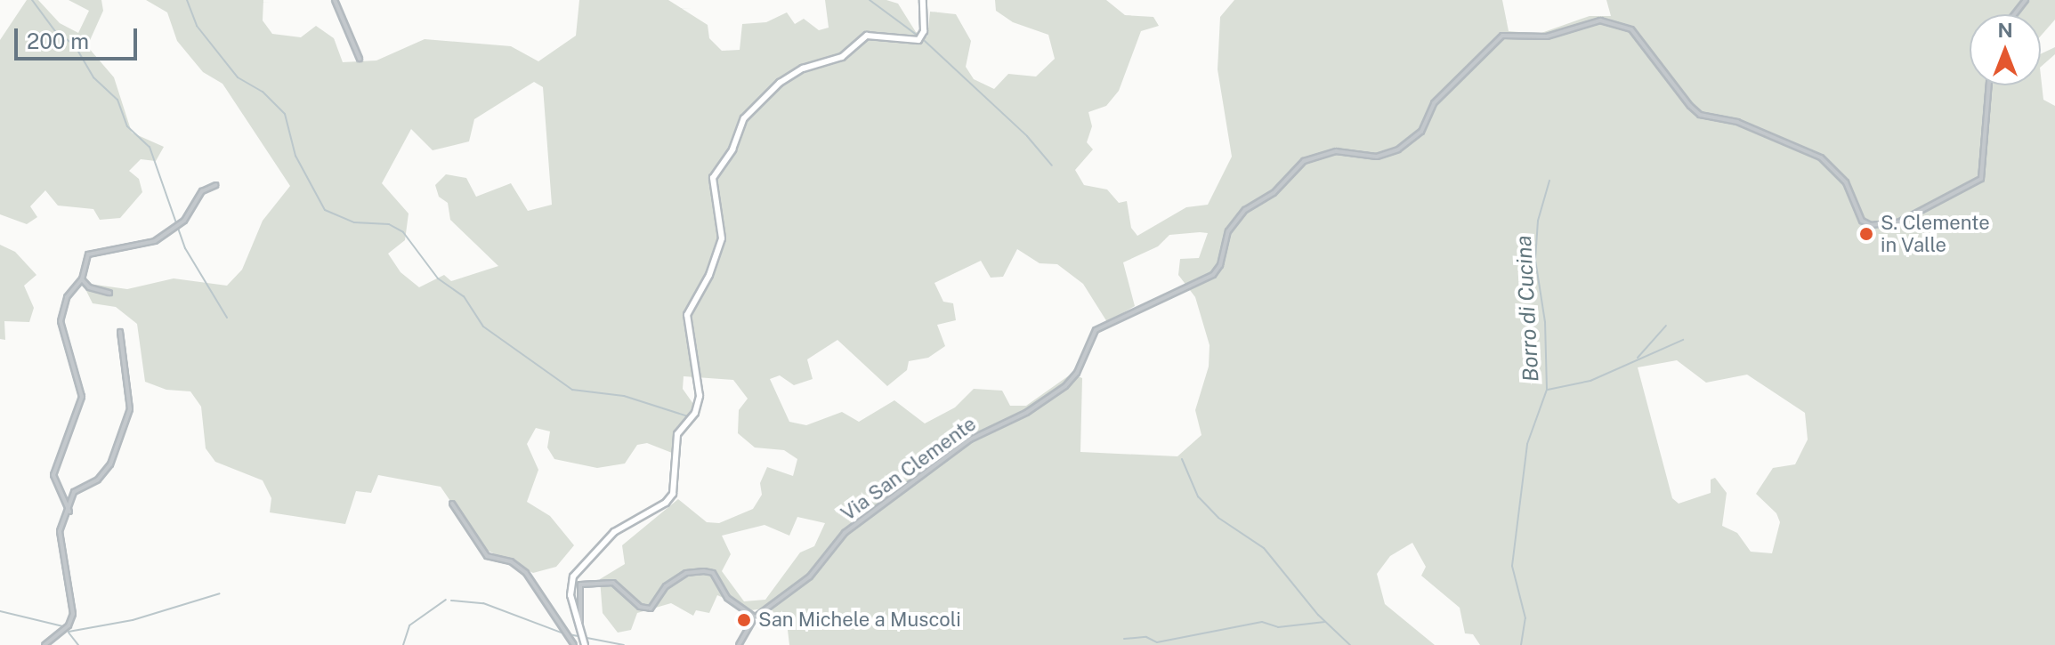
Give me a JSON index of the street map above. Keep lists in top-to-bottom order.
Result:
{
  "streets": {
    "street": ["Via San Clemente"]
  },
  "water": ["Borro di Cucina"],
  "places": ["S. Clemente in Valle", "San Michele a Muscoli"],
  "scale_bar": "200 m",
  "north": "top"
}
